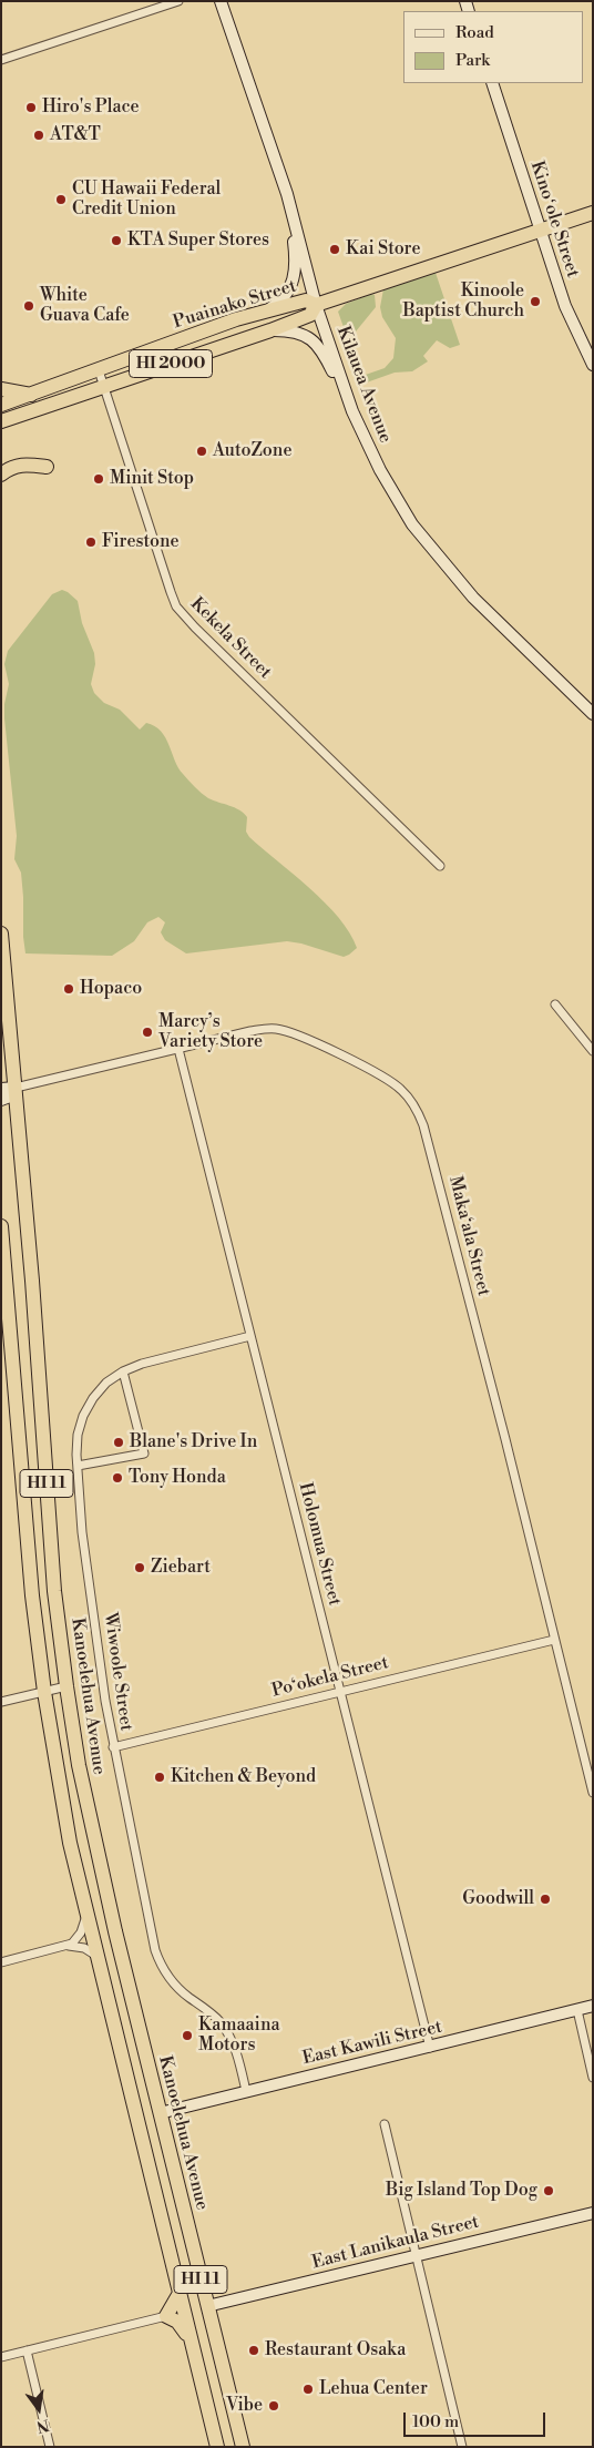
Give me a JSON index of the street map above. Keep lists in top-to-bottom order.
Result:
{
  "streets": {
    "highway": [
      "Puainako Street",
      "HI 2000",
      "HI 11",
      "Kanoelehua Avenue"
    ],
    "street": [
      "Kinoʻole Street",
      "Kilauea Avenue",
      "Kekela Street",
      "Maka‘ala Street",
      "Holomua Street",
      "Wiwoole Street",
      "Po‘okela Street",
      "East Kawili Street",
      "East Lanikaula Street"
    ]
  },
  "crossings": [
    ["Kinoʻole Street", "HI 2000"],
    ["Puainako Street", "HI 2000"],
    ["Puainako Street", "Kilauea Avenue"],
    ["Puainako Street", "Kekela Street"],
    ["HI 2000", "Kilauea Avenue"],
    ["Maka‘ala Street", "Holomua Street"],
    ["Maka‘ala Street", "Po‘okela Street"],
    ["Maka‘ala Street", "Kanoelehua Avenue"],
    ["Holomua Street", "Wiwoole Street"],
    ["Holomua Street", "Po‘okela Street"],
    ["Holomua Street", "East Kawili Street"],
    ["Wiwoole Street", "Po‘okela Street"],
    ["Wiwoole Street", "East Kawili Street"],
    ["Kanoelehua Avenue", "East Kawili Street"],
    ["Kanoelehua Avenue", "East Lanikaula Street"]
  ],
  "places": [
    "Hiro's Place",
    "AT&T",
    "CU Hawaii Federal Credit Union",
    "KTA Super Stores",
    "Kai Store",
    "Kinoole Baptist Church",
    "White Guava Cafe",
    "AutoZone",
    "Minit Stop",
    "Firestone",
    "Hopaco",
    "Marcy’s Variety Store",
    "Blane's Drive In",
    "Tony Honda",
    "Ziebart",
    "Kitchen & Beyond",
    "Goodwill",
    "Kamaaina Motors",
    "Big Island Top Dog",
    "Restaurant Osaka",
    "Lehua Center",
    "Vibe"
  ],
  "legend": ["Road", "Park"],
  "scale_bar": "100 m",
  "north": "bottom"
}
